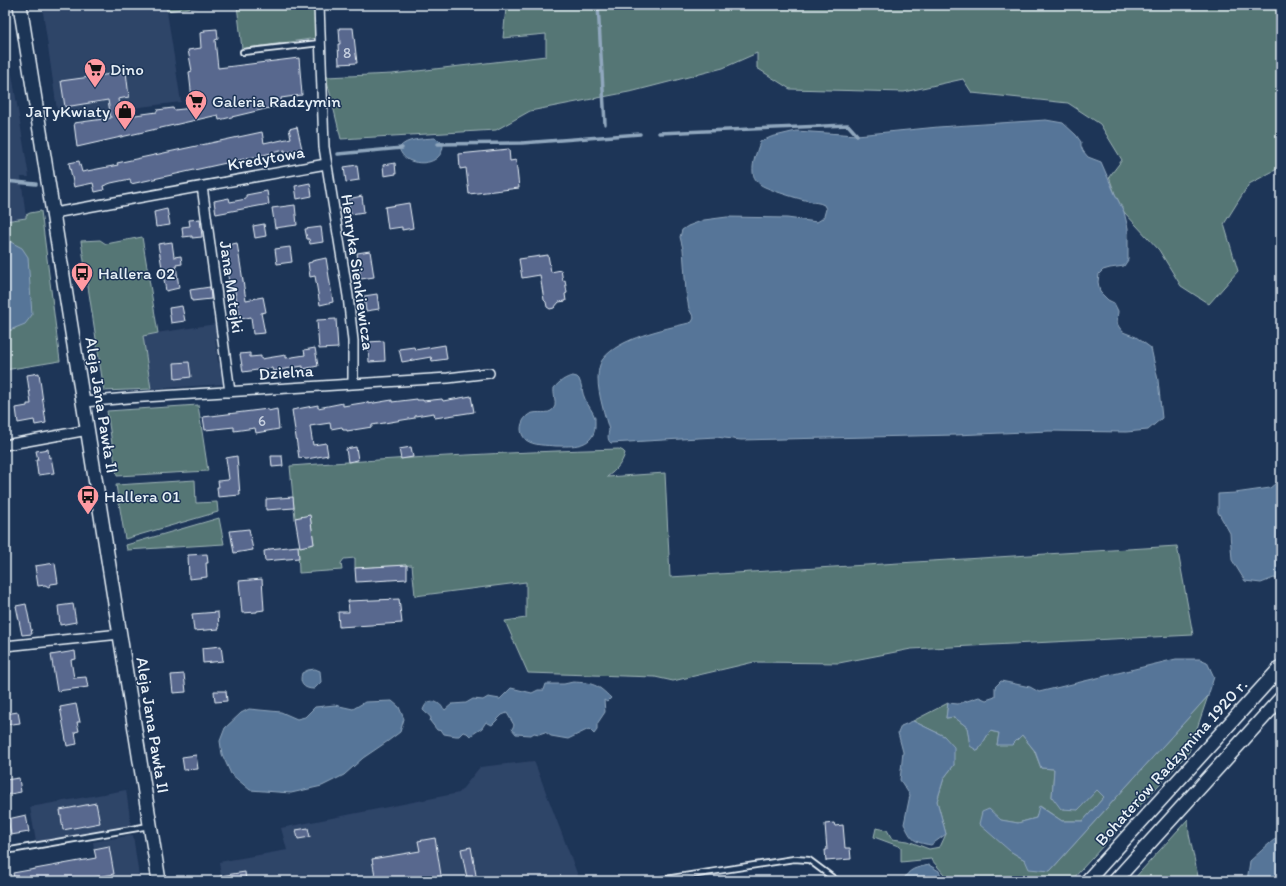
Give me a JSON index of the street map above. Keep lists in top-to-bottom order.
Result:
{
  "streets": {
    "street": [
      "Kredytowa",
      "Henryka Sienkiewicza",
      "Jana Matejki",
      "Dzielna",
      "Aleja Jana Pawła II",
      "Bohaterów Radzymina 1920 r."
    ]
  },
  "crossings": [
    ["Kredytowa", "Henryka Sienkiewicza"],
    ["Kredytowa", "Jana Matejki"],
    ["Kredytowa", "Aleja Jana Pawła II"],
    ["Henryka Sienkiewicza", "Dzielna"],
    ["Jana Matejki", "Dzielna"],
    ["Dzielna", "Aleja Jana Pawła II"]
  ],
  "places": {
    "supermarket": ["Dino", "Galeria Radzymin"],
    "shop": ["JaTyKwiaty"],
    "bus stop": ["Hallera 02", "Hallera 01"]
  },
  "house_numbers": ["8", "6"]
}
